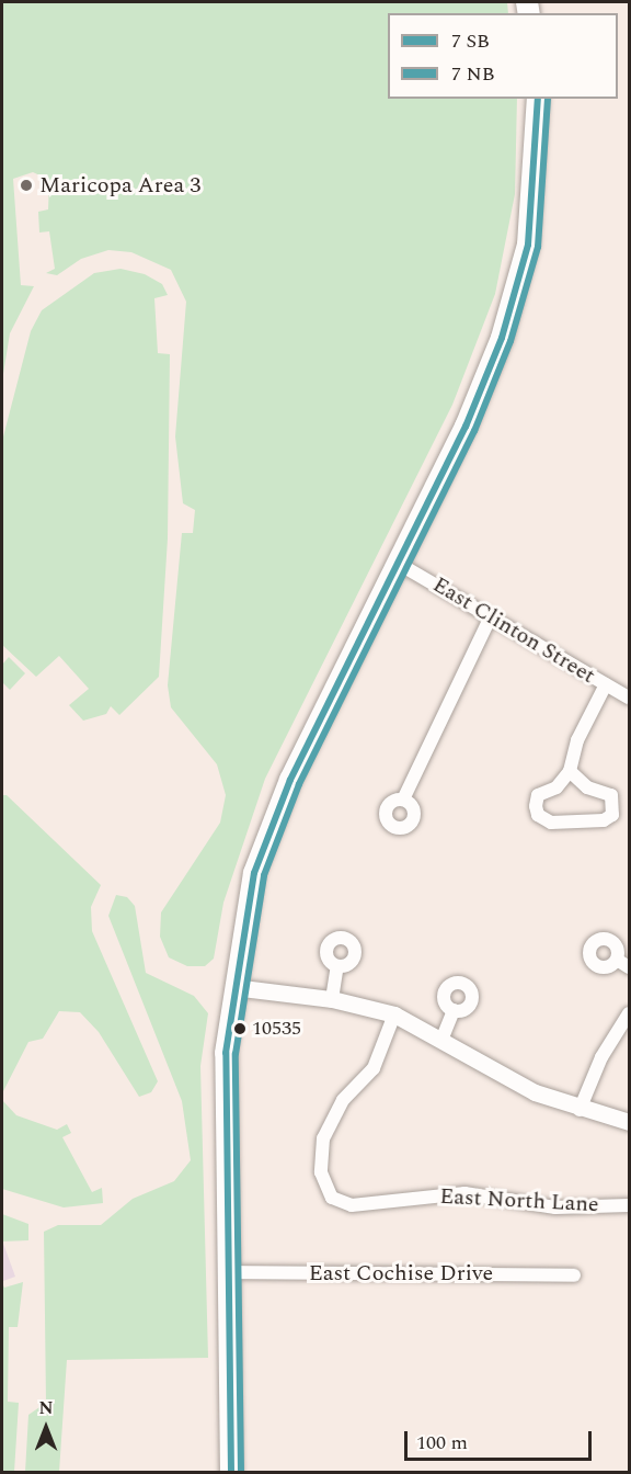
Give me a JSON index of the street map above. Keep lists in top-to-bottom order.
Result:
{
  "streets": {
    "street": ["East Clinton Street", "East North Lane", "East Cochise Drive"]
  },
  "places": ["Maricopa Area 3", "10535"],
  "legend": ["7 SB", "7 NB"],
  "scale_bar": "100 m",
  "north": "top"
}
